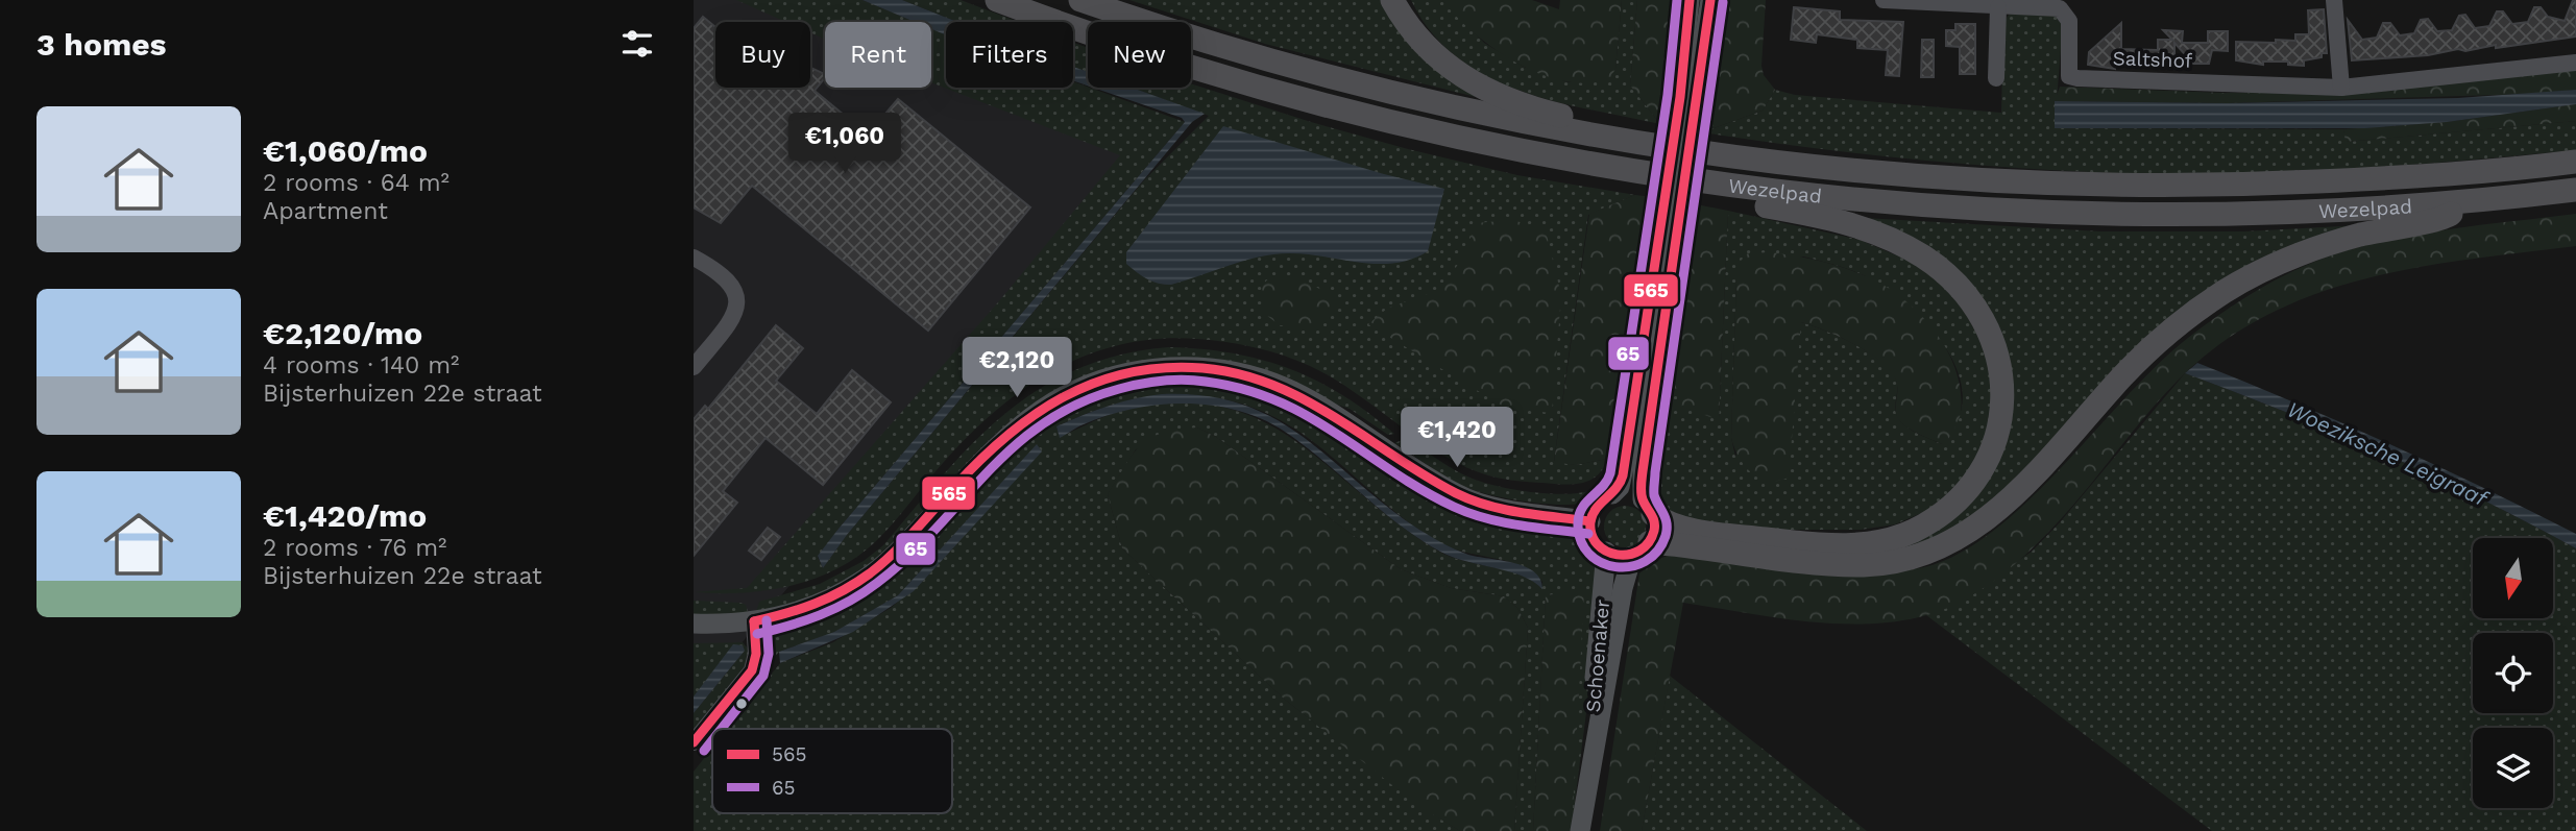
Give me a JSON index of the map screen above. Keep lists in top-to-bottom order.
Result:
{
  "streets": {
    "highway": ["Wezelpad"],
    "main road": ["Schoenaker"],
    "street": ["Saltshof"]
  },
  "water": ["Woeziksche Leigraaf"],
  "lines": ["transit line 565", "transit line 65"],
  "legend": ["565", "65"],
  "north": "bottom",
  "page": {
    "heading": "3 homes",
    "chip": [
      "Buy",
      "Rent",
      "Filters",
      "New"
    ],
    "list": [
      {
        "name": "€1,060/mo",
        "note": "2 rooms · 64 m² · Apartment"
      },
      {
        "name": "€2,120/mo",
        "note": "4 rooms · 140 m² · Bijsterhuizen 22e straat"
      },
      {
        "name": "€1,420/mo",
        "note": "2 rooms · 76 m² · Bijsterhuizen 22e straat"
      }
    ],
    "price": ["€1,060", "€2,120", "€1,420"]
  }
}
